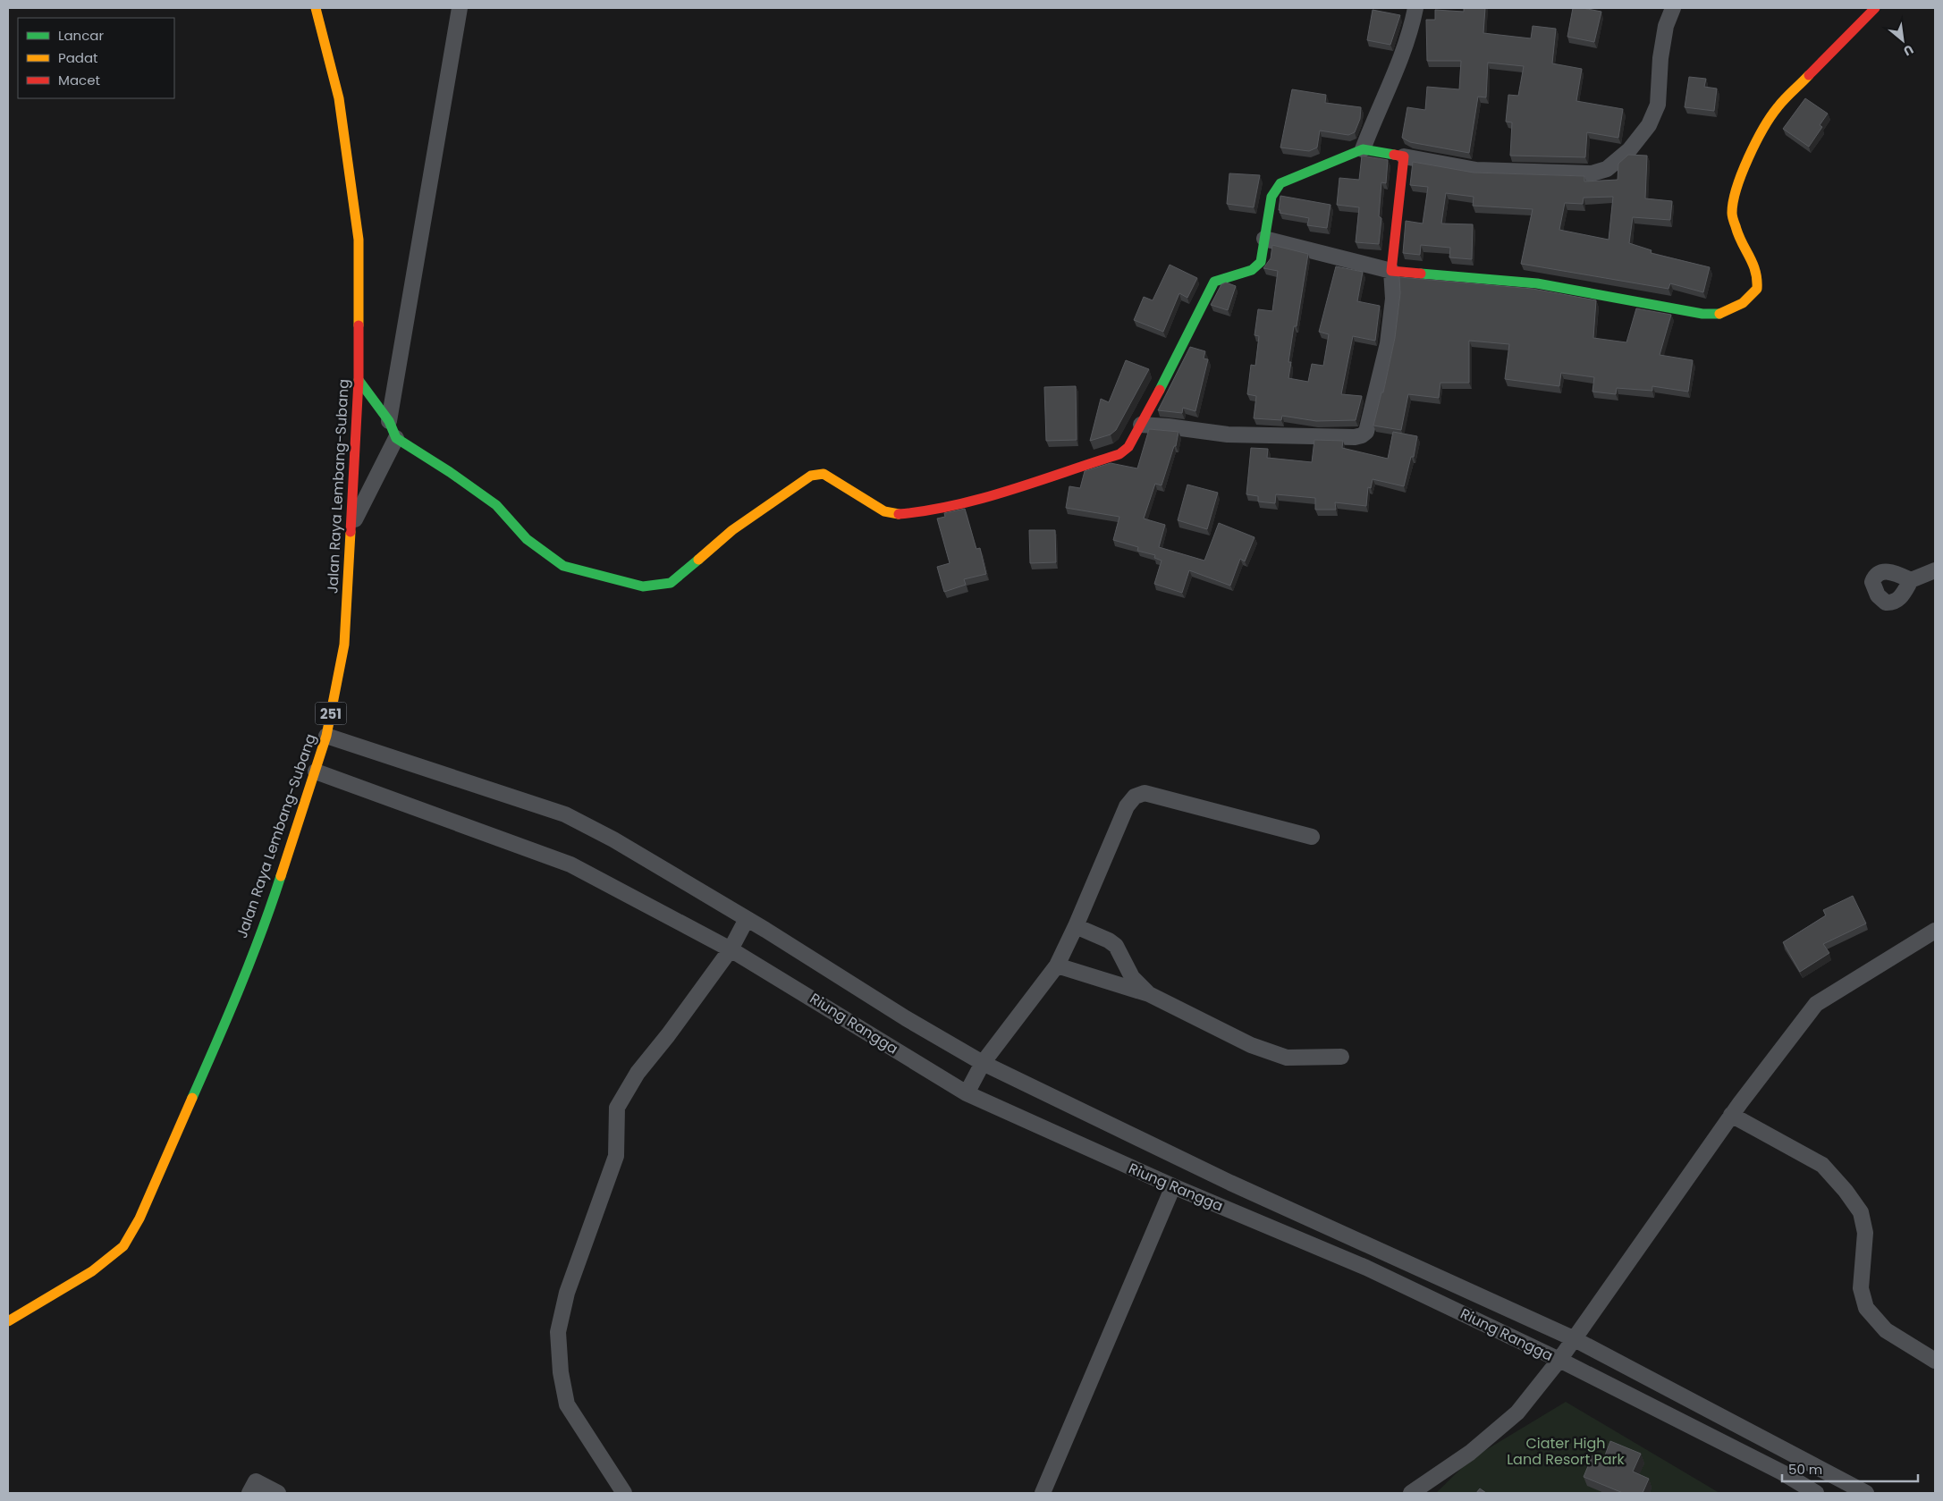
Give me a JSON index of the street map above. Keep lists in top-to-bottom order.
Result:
{
  "streets": {
    "street": ["Jalan Raya Lembang-Subang", "251", "Riung Rangga"]
  },
  "crossings": [
    ["Jalan Raya Lembang-Subang", "Riung Rangga"]
  ],
  "parks": ["Ciater High Land Resort Park"],
  "legend": ["Lancar", "Padat", "Macet"],
  "scale_bar": "50 m",
  "north": "bottom right"
}
